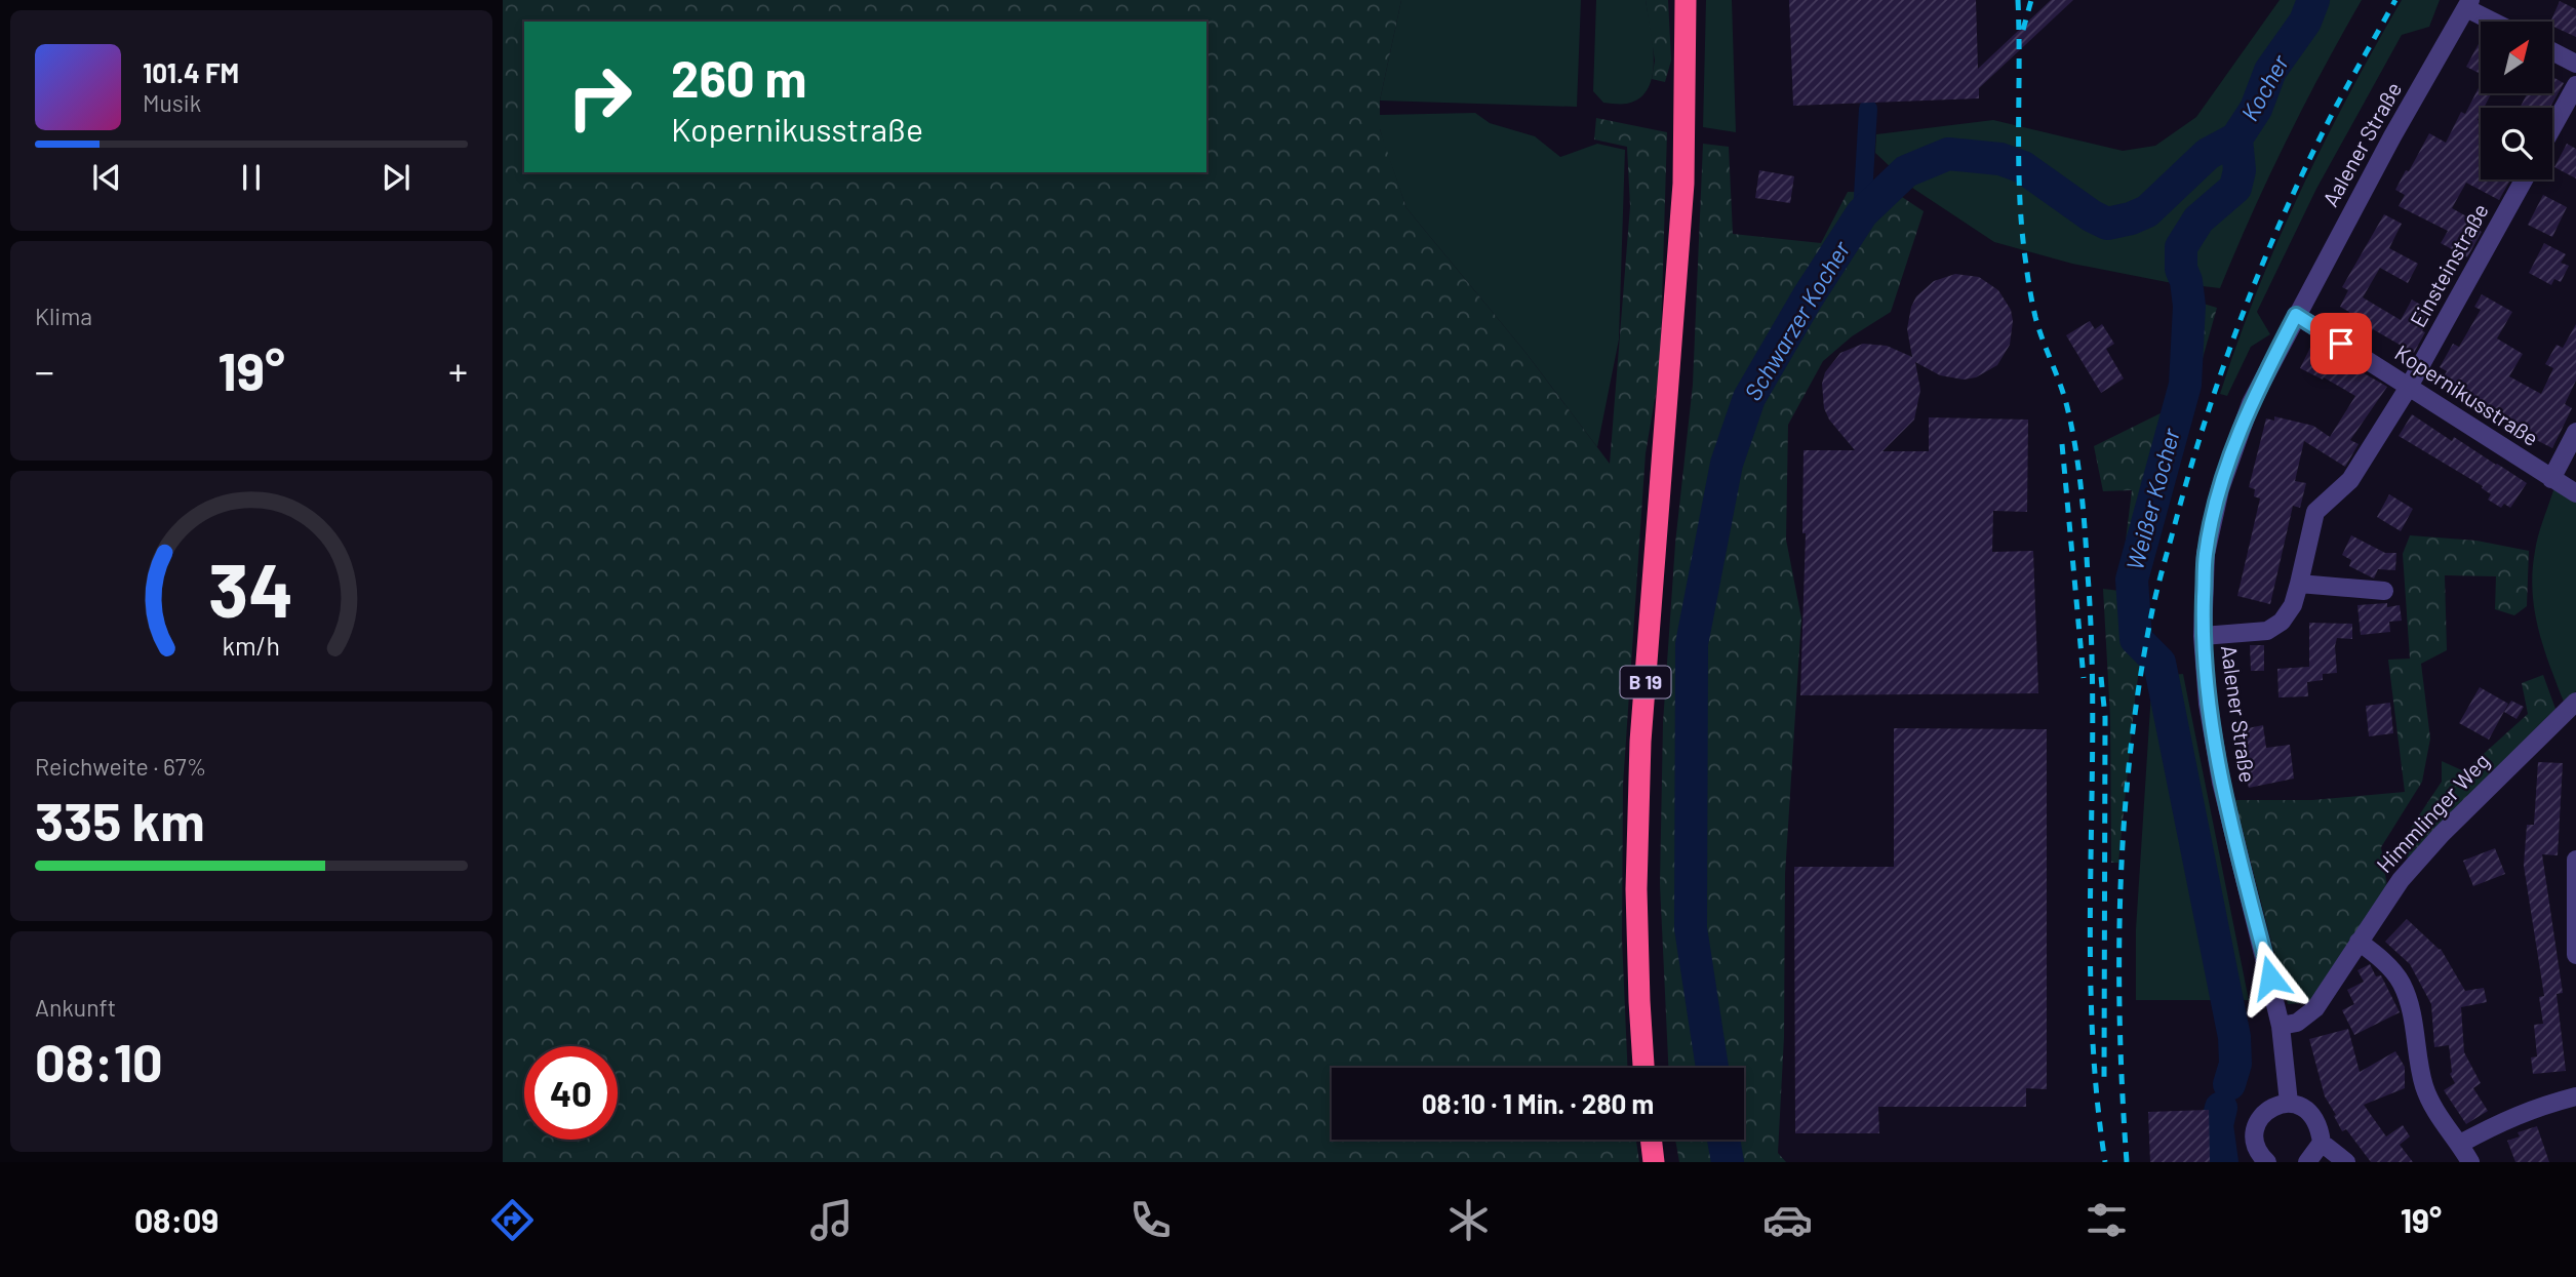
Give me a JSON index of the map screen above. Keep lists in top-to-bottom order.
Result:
{
  "streets": {
    "highway": ["B 19"],
    "street": [
      "Aalener Straße",
      "Einsteinstraße",
      "Kopernikusstraße",
      "Himmlinger Weg"
    ]
  },
  "crossings": [
    ["Aalener Straße", "Einsteinstraße"],
    ["Aalener Straße", "Kopernikusstraße"],
    ["Aalener Straße", "Himmlinger Weg"],
    ["Einsteinstraße", "Kopernikusstraße"]
  ],
  "water": ["Kocher", "Schwarzer Kocher", "Weißer Kocher"],
  "north": "top right",
  "page": {
    "turn": ["260 m", "Kopernikusstraße"],
    "song": ["101.4 FM", "Musik"],
    "tile": [
      "Klima",
      ["Reichweite · 67%", "335 km"],
      ["Ankunft", "08:10"]
    ],
    "heat": ["−", "19°", "+"],
    "limit": "40",
    "trip": "08:10 · 1 Min. · 280 m",
    "tabs": ["08:09", "19°"],
    "gauge": ["34", "km/h"]
  }
}
